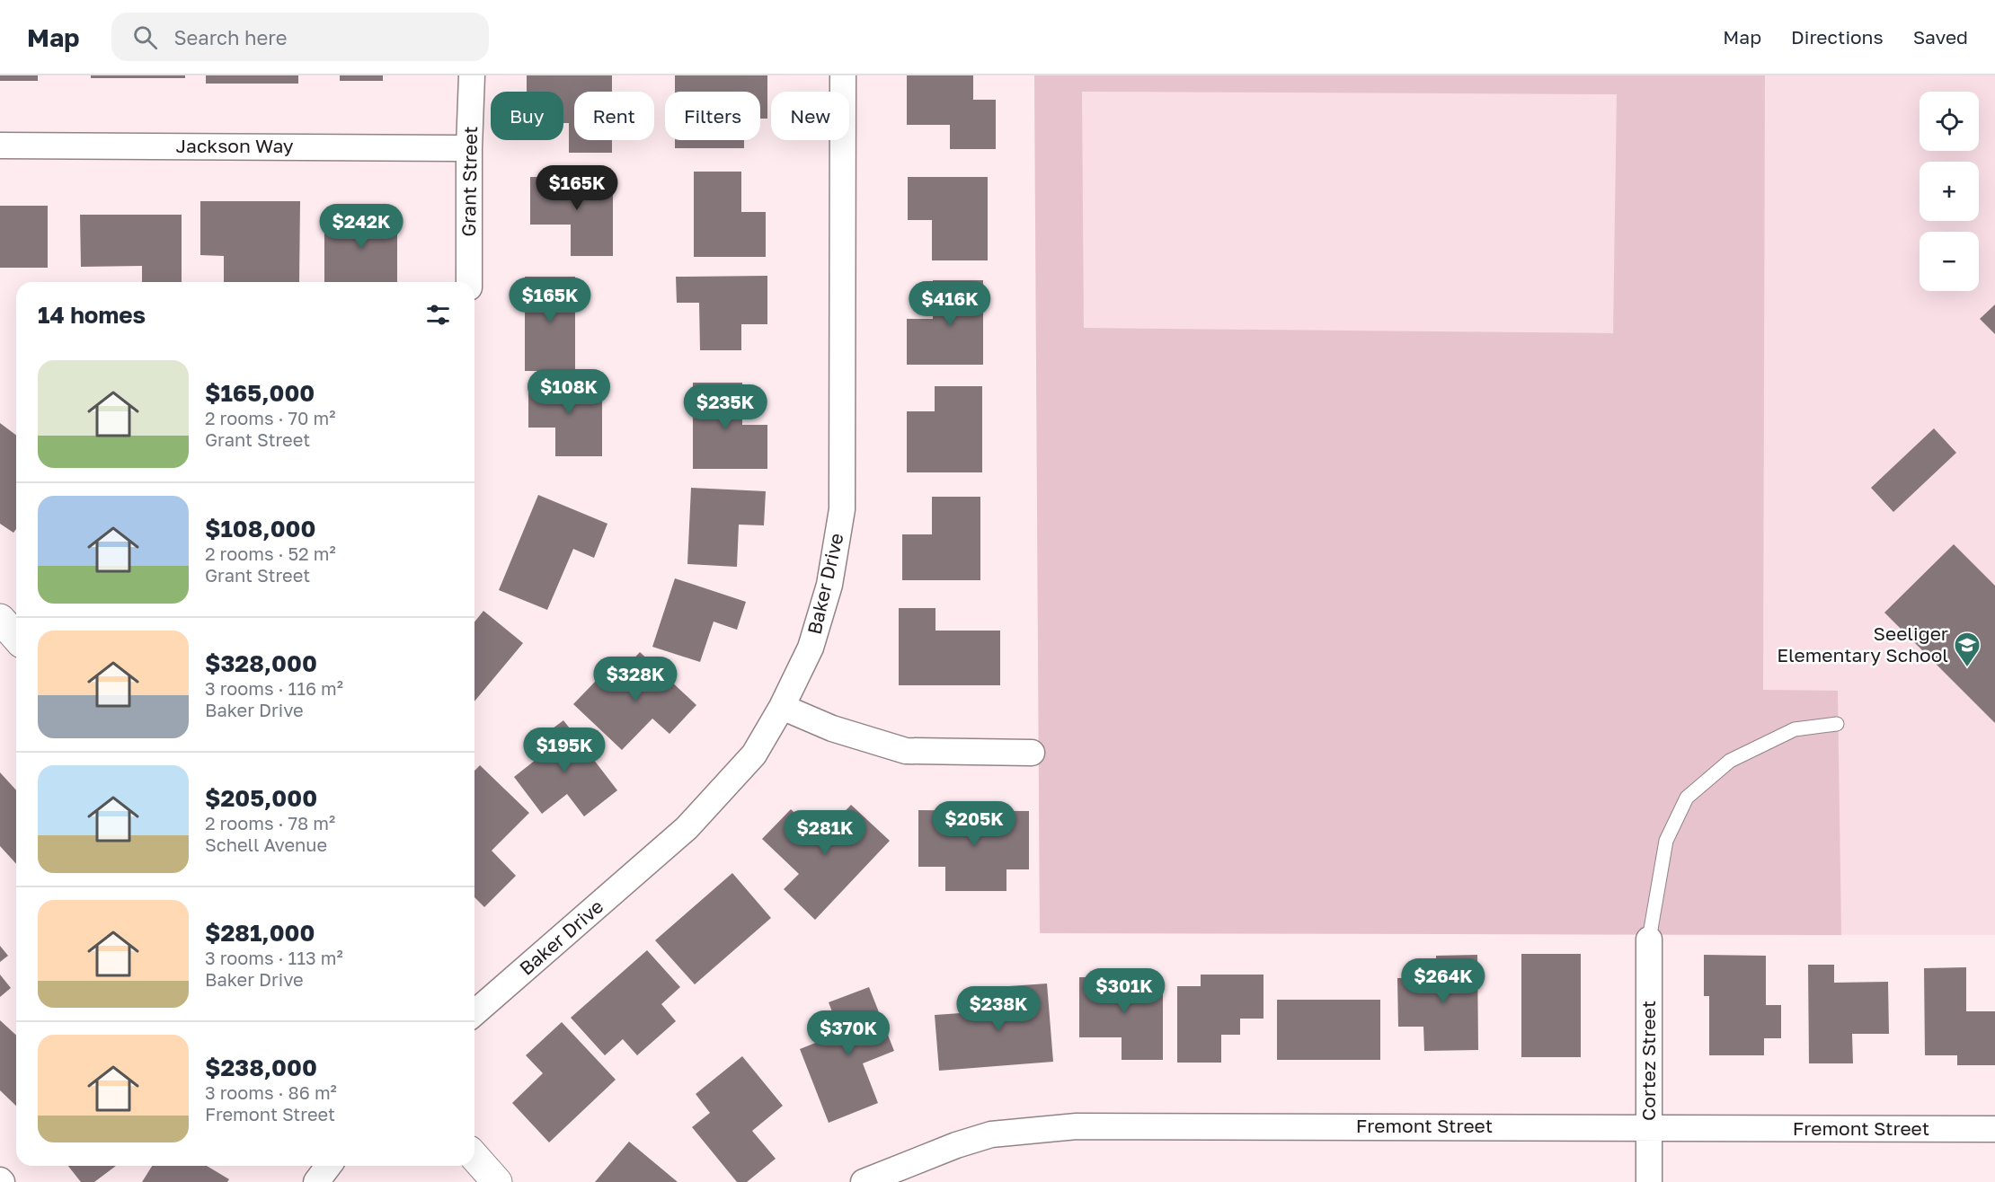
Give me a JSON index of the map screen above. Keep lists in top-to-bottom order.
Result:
{
  "streets": {
    "street": [
      "Jackson Way",
      "Grant Street",
      "Baker Drive",
      "Cortez Street",
      "Fremont Street"
    ]
  },
  "crossings": [
    ["Jackson Way", "Grant Street"],
    ["Cortez Street", "Fremont Street"]
  ],
  "places": {
    "school or university": ["Seeliger Elementary School"]
  },
  "page": {
    "header": "Map",
    "search": "Search here",
    "nav": ["Map", "Directions", "Saved"],
    "map_buttons": ["+", "−"],
    "chip": [
      "Buy",
      "Rent",
      "Filters",
      "New"
    ],
    "price": [
      "$165K",
      "$242K",
      "$165K",
      "$416K",
      "$108K",
      "$235K",
      "$328K",
      "$195K",
      "$205K",
      "$281K",
      "$264K",
      "$301K",
      "$238K",
      "$370K"
    ],
    "heading": "14 homes",
    "list": [
      {
        "name": "$165,000",
        "note": "2 rooms · 70 m² · Grant Street"
      },
      {
        "name": "$108,000",
        "note": "2 rooms · 52 m² · Grant Street"
      },
      {
        "name": "$328,000",
        "note": "3 rooms · 116 m² · Baker Drive"
      },
      {
        "name": "$205,000",
        "note": "2 rooms · 78 m² · Schell Avenue"
      },
      {
        "name": "$281,000",
        "note": "3 rooms · 113 m² · Baker Drive"
      },
      {
        "name": "$238,000",
        "note": "3 rooms · 86 m² · Fremont Street"
      }
    ]
  }
}
